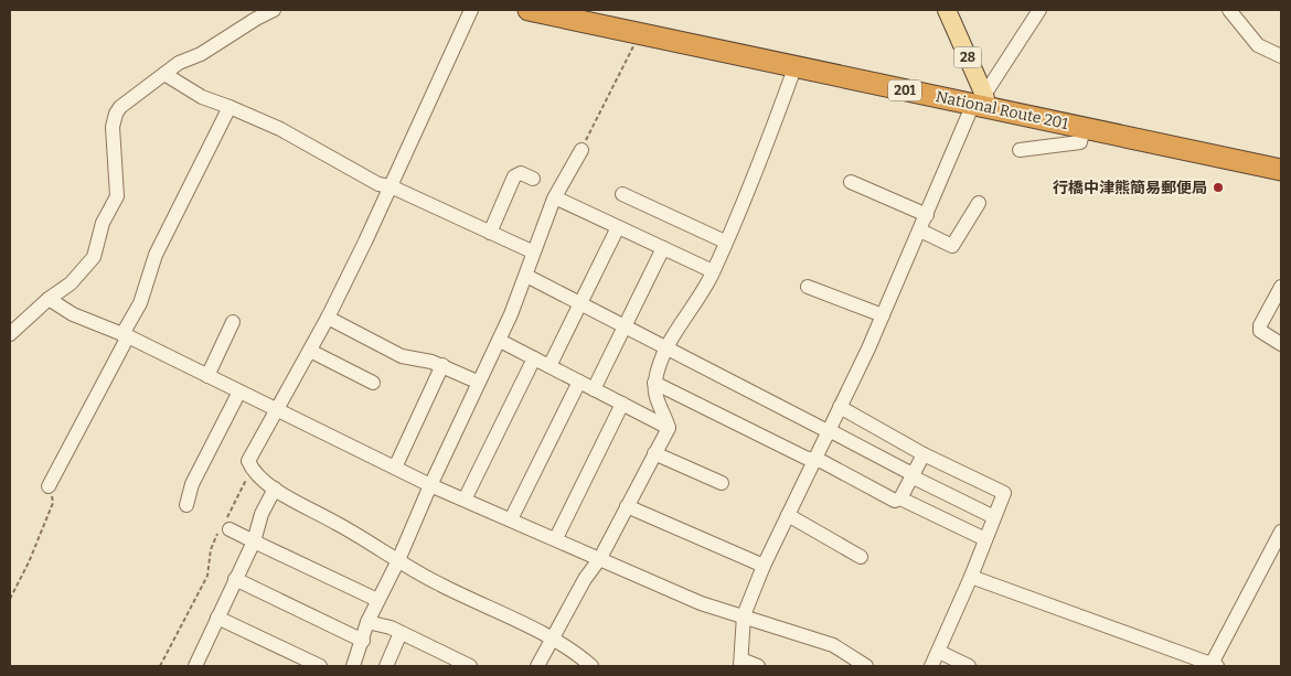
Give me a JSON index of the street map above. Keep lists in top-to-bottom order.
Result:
{
  "streets": {
    "highway": ["201", "National Route 201"],
    "main road": ["28"]
  },
  "crossings": [
    ["28", "National Route 201"]
  ],
  "places": ["行橋中津熊簡易郵便局"]
}
